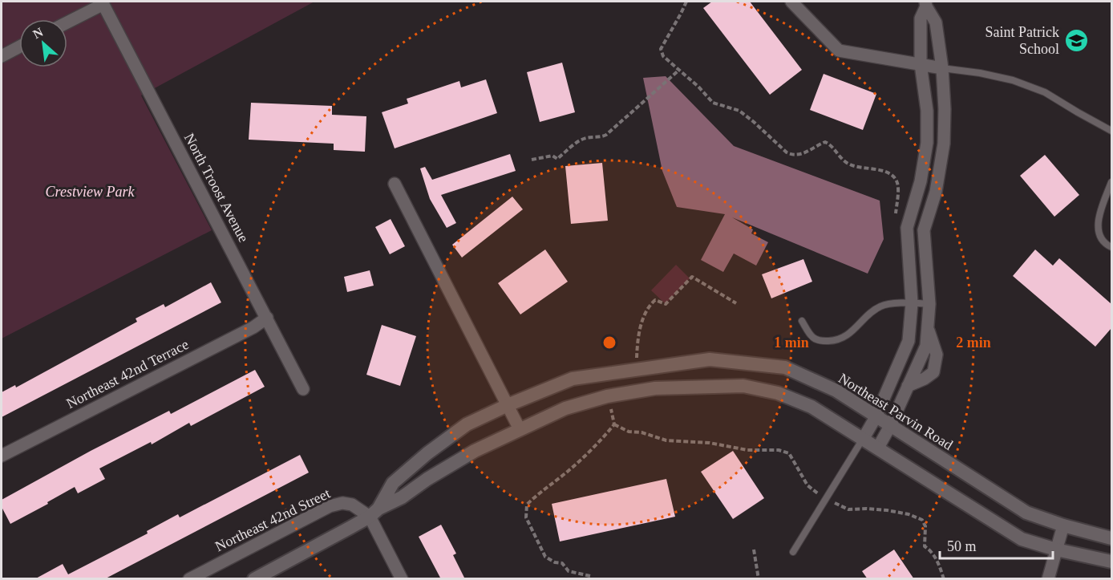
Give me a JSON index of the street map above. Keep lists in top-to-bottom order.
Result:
{
  "streets": {
    "main road": ["Northeast Parvin Road"],
    "street": ["North Troost Avenue", "Northeast 42nd Terrace", "Northeast 42nd Street"]
  },
  "crossings": [
    ["North Troost Avenue", "Northeast 42nd Terrace"],
    ["Northeast Parvin Road", "Northeast 42nd Street"]
  ],
  "parks": ["Crestview Park"],
  "places": {
    "school or university": ["Saint Patrick School"]
  },
  "scale_bar": "50 m",
  "north": "top left",
  "rings": ["1 min", "2 min"]
}
